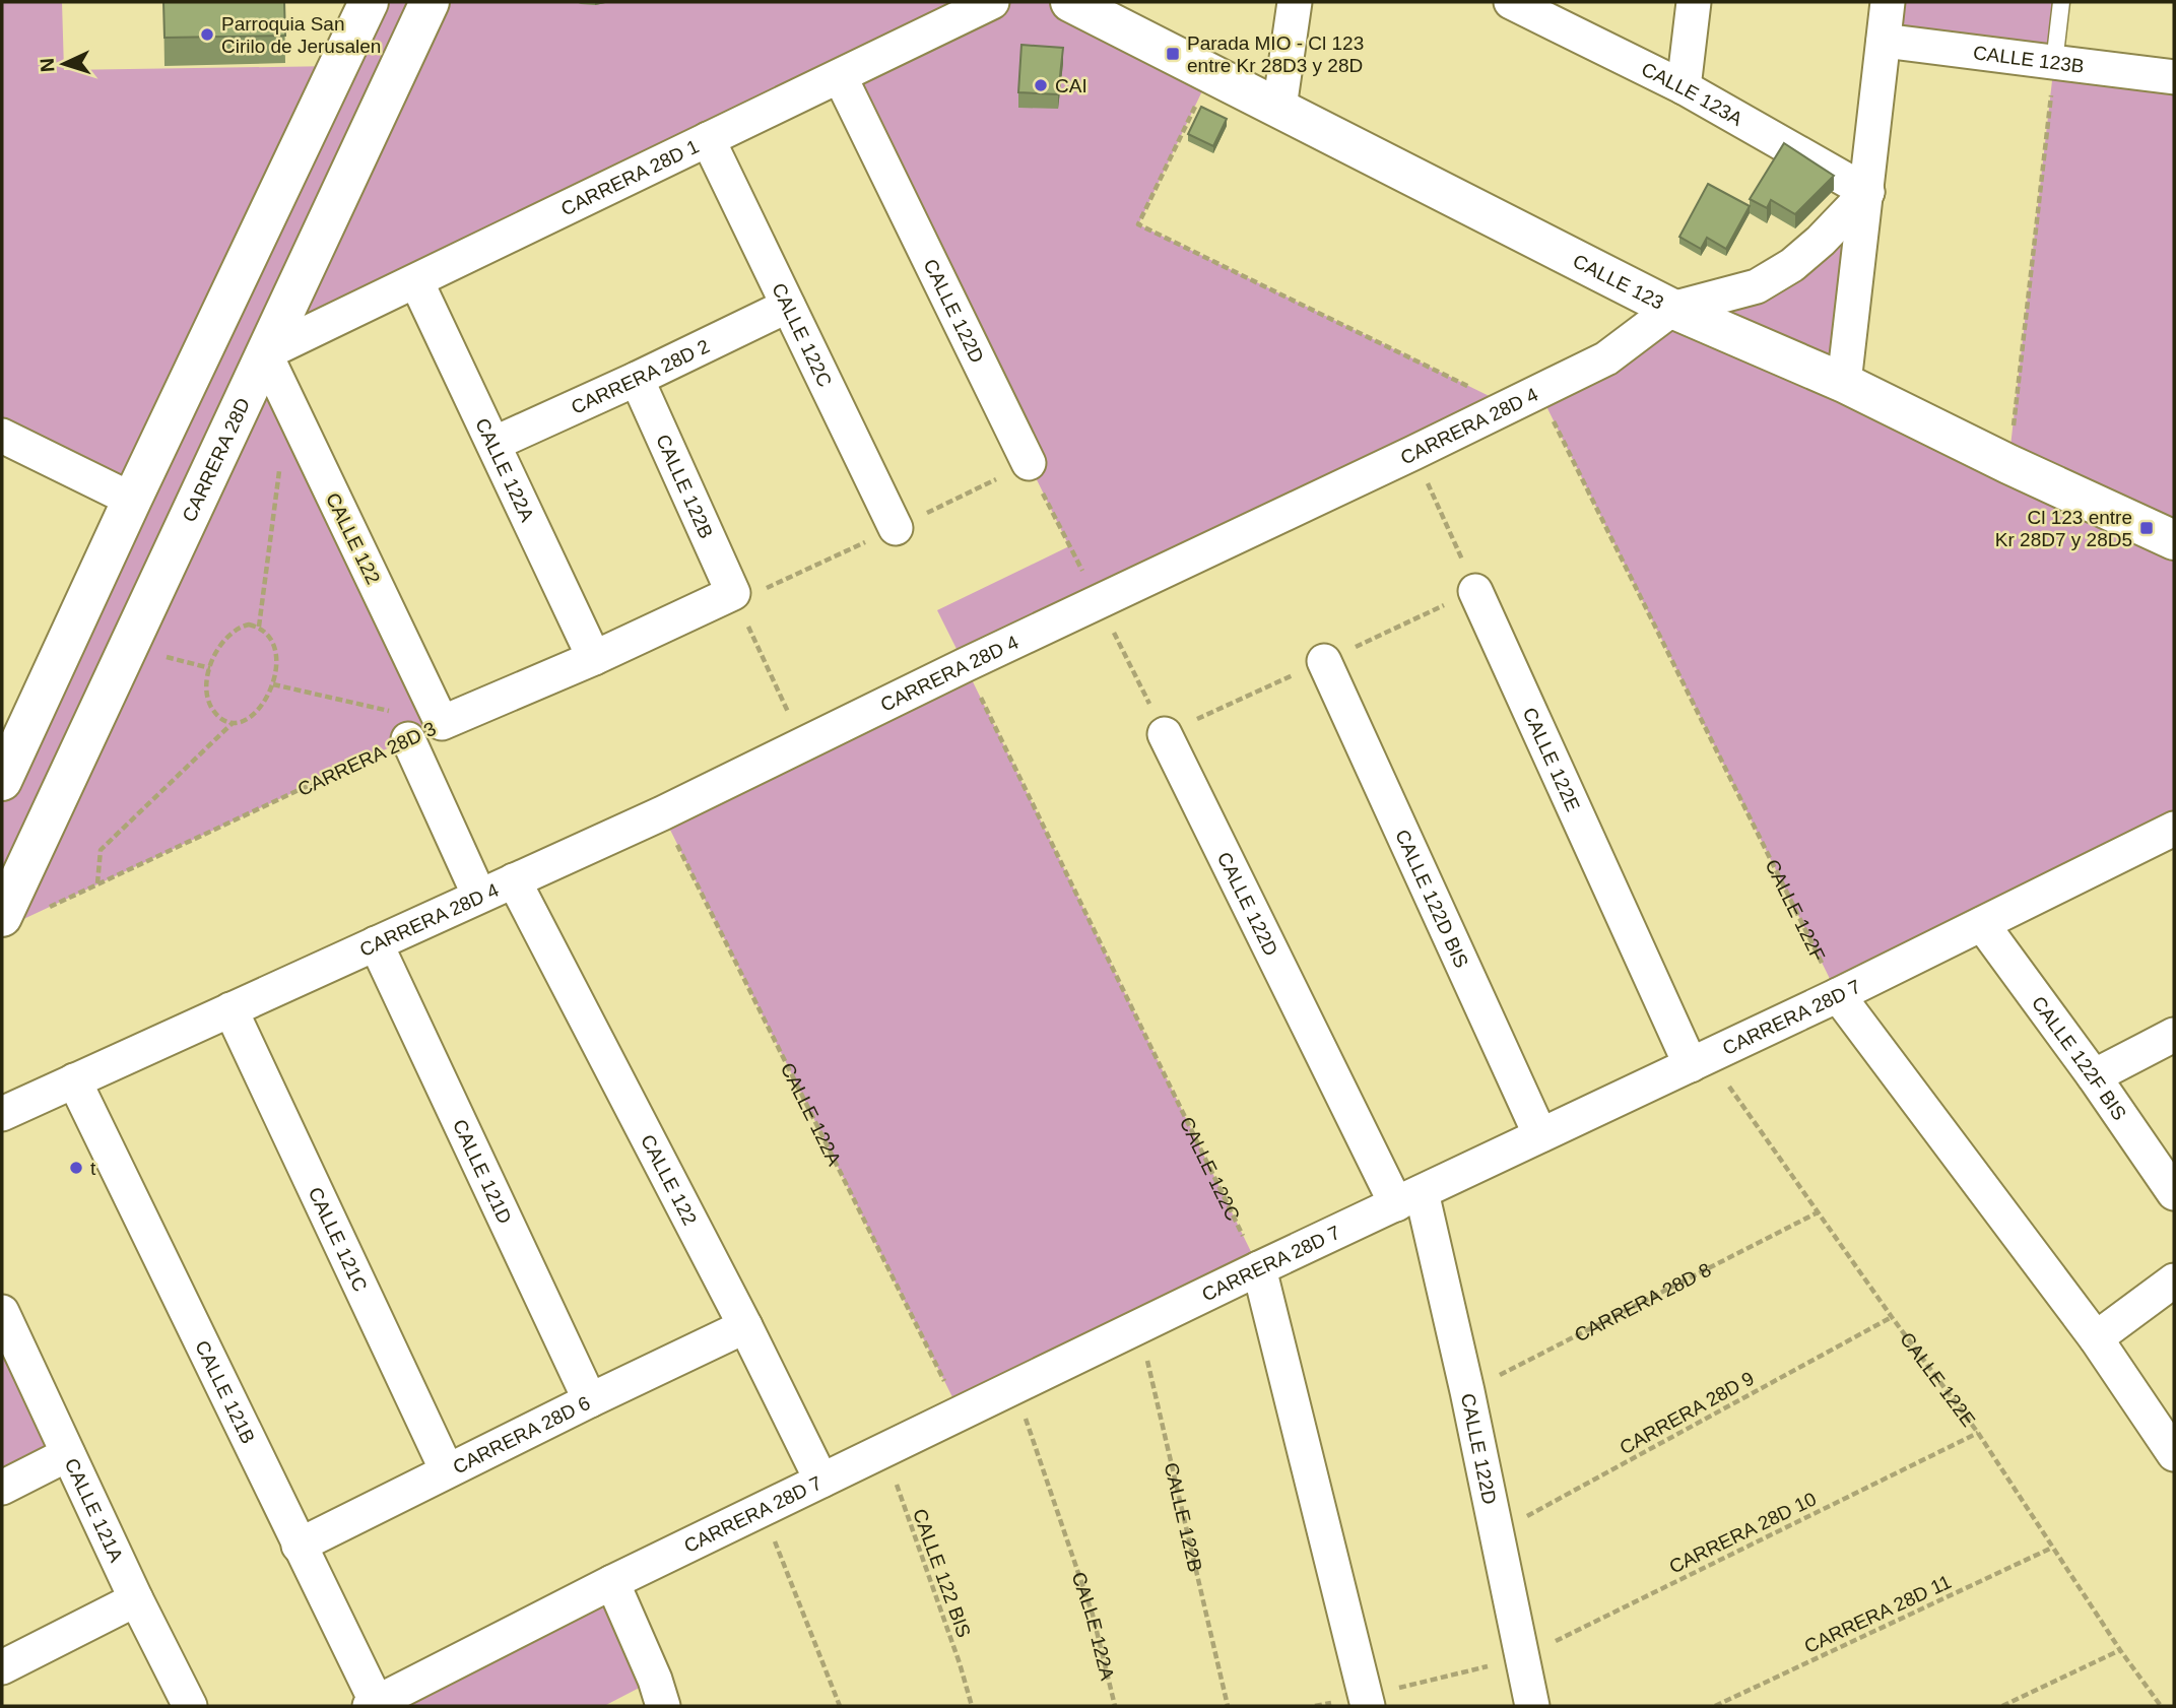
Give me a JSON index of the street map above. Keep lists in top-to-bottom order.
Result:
{
  "streets": {
    "street": [
      "CALLE 123B",
      "CALLE 123A",
      "CARRERA 28D 1",
      "CALLE 123",
      "CALLE 122D",
      "CALLE 122C",
      "CARRERA 28D 2",
      "CARRERA 28D 4",
      "CARRERA 28D",
      "CALLE 122A",
      "CALLE 122B",
      "CALLE 122",
      "CARRERA 28D 3",
      "CALLE 122E",
      "CALLE 122D BIS",
      "CARRERA 28D 7",
      "CALLE 122F BIS",
      "CALLE 121D",
      "CALLE 121C",
      "CALLE 121B",
      "CARRERA 28D 6",
      "CALLE 121A"
    ],
    "path": [
      "CALLE 122F",
      "CARRERA 28D 8",
      "CARRERA 28D 9",
      "CARRERA 28D 10",
      "CALLE 122 BIS",
      "CARRERA 28D 11"
    ]
  },
  "crossings": [
    ["CALLE 123A", "CARRERA 28D 4"],
    ["CARRERA 28D 1", "CALLE 122D"],
    ["CARRERA 28D 1", "CALLE 122C"],
    ["CARRERA 28D 1", "CARRERA 28D"],
    ["CARRERA 28D 1", "CALLE 122A"],
    ["CARRERA 28D 1", "CALLE 122"],
    ["CALLE 123", "CARRERA 28D 4"],
    ["CALLE 122D", "CARRERA 28D 7"],
    ["CALLE 122D", "CARRERA 28D 8"],
    ["CALLE 122D", "CARRERA 28D 9"],
    ["CALLE 122D", "CARRERA 28D 10"],
    ["CALLE 122C", "CARRERA 28D 2"],
    ["CALLE 122C", "CARRERA 28D 4"],
    ["CALLE 122C", "CARRERA 28D 7"],
    ["CARRERA 28D 2", "CALLE 122A"],
    ["CARRERA 28D 2", "CALLE 122B"],
    ["CARRERA 28D 4", "CALLE 122A"],
    ["CARRERA 28D 4", "CALLE 122"],
    ["CARRERA 28D 4", "CALLE 122F"],
    ["CARRERA 28D 4", "CALLE 121D"],
    ["CARRERA 28D 4", "CALLE 121C"],
    ["CARRERA 28D 4", "CALLE 121B"],
    ["CARRERA 28D", "CALLE 122"],
    ["CARRERA 28D", "CARRERA 28D 3"],
    ["CALLE 122A", "CARRERA 28D 3"],
    ["CALLE 122A", "CARRERA 28D 7"],
    ["CALLE 122B", "CARRERA 28D 3"],
    ["CALLE 122B", "CARRERA 28D 7"],
    ["CALLE 122", "CARRERA 28D 3"],
    ["CALLE 122", "CARRERA 28D 7"],
    ["CALLE 122", "CARRERA 28D 6"],
    ["CALLE 122E", "CARRERA 28D 7"],
    ["CALLE 122E", "CARRERA 28D 8"],
    ["CALLE 122E", "CARRERA 28D 9"],
    ["CALLE 122E", "CARRERA 28D 10"],
    ["CALLE 122E", "CARRERA 28D 11"],
    ["CALLE 122D BIS", "CARRERA 28D 7"],
    ["CALLE 122F", "CARRERA 28D 7"],
    ["CARRERA 28D 7", "CALLE 122F BIS"],
    ["CARRERA 28D 7", "CALLE 121B"],
    ["CARRERA 28D 7", "CALLE 122 BIS"],
    ["CALLE 121D", "CARRERA 28D 6"],
    ["CALLE 121C", "CARRERA 28D 6"],
    ["CALLE 121B", "CARRERA 28D 6"]
  ],
  "places": {
    "other": ["Parroquia San Cirilo de Jerusalen", "CAI", "t"],
    "transit": ["Parada MIO - Cl 123 entre Kr 28D3 y 28D", "Cl 123 entre Kr 28D7 y 28D5"]
  },
  "north": "left"
}
